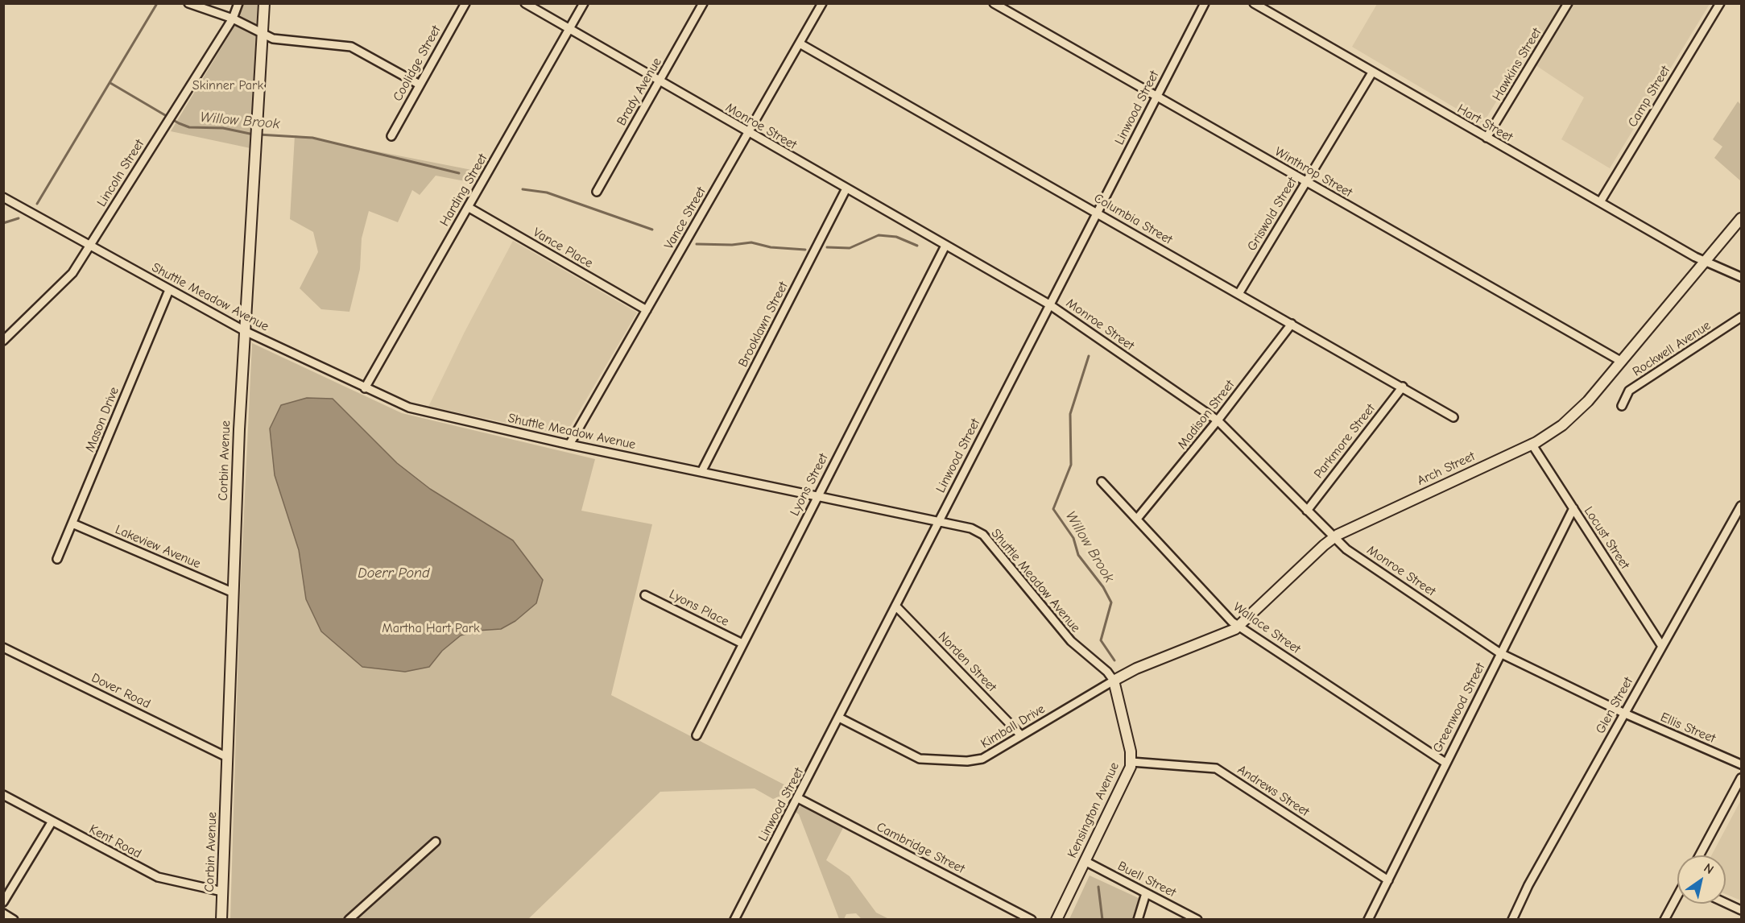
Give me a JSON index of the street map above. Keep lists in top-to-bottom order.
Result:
{
  "streets": {
    "main road": ["Corbin Avenue", "Arch Street", "Kensington Avenue"],
    "street": [
      "Coolidge Street",
      "Hawkins Street",
      "Brady Avenue",
      "Camp Street",
      "Linwood Street",
      "Hart Street",
      "Monroe Street",
      "Winthrop Street",
      "Lincoln Street",
      "Harding Street",
      "Griswold Street",
      "Vance Street",
      "Columbia Street",
      "Vance Place",
      "Shuttle Meadow Avenue",
      "Brooklawn Street",
      "Rockwell Avenue",
      "Madison Street",
      "Mason Drive",
      "Parkmore Street",
      "Lyons Street",
      "Locust Street",
      "Lakeview Avenue",
      "Lyons Place",
      "Wallace Street",
      "Norden Street",
      "Dover Road",
      "Glen Street",
      "Greenwood Street",
      "Kimball Drive",
      "Ellis Street",
      "Andrews Street",
      "Kent Road",
      "Cambridge Street",
      "Buell Street"
    ]
  },
  "crossings": [
    ["Hawkins Street", "Hart Street"],
    ["Brady Avenue", "Monroe Street"],
    ["Camp Street", "Hart Street"],
    ["Linwood Street", "Monroe Street"],
    ["Linwood Street", "Winthrop Street"],
    ["Linwood Street", "Columbia Street"],
    ["Linwood Street", "Shuttle Meadow Avenue"],
    ["Linwood Street", "Norden Street"],
    ["Linwood Street", "Kimball Drive"],
    ["Linwood Street", "Cambridge Street"],
    ["Hart Street", "Griswold Street"],
    ["Hart Street", "Arch Street"],
    ["Monroe Street", "Harding Street"],
    ["Monroe Street", "Vance Street"],
    ["Monroe Street", "Brooklawn Street"],
    ["Monroe Street", "Madison Street"],
    ["Monroe Street", "Parkmore Street"],
    ["Monroe Street", "Arch Street"],
    ["Monroe Street", "Lyons Street"],
    ["Monroe Street", "Glen Street"],
    ["Monroe Street", "Greenwood Street"],
    ["Monroe Street", "Ellis Street"],
    ["Winthrop Street", "Griswold Street"],
    ["Winthrop Street", "Arch Street"],
    ["Lincoln Street", "Shuttle Meadow Avenue"],
    ["Harding Street", "Vance Place"],
    ["Harding Street", "Shuttle Meadow Avenue"],
    ["Griswold Street", "Columbia Street"],
    ["Vance Street", "Columbia Street"],
    ["Vance Street", "Vance Place"],
    ["Vance Street", "Shuttle Meadow Avenue"],
    ["Columbia Street", "Madison Street"],
    ["Columbia Street", "Parkmore Street"],
    ["Shuttle Meadow Avenue", "Brooklawn Street"],
    ["Shuttle Meadow Avenue", "Mason Drive"],
    ["Shuttle Meadow Avenue", "Corbin Avenue"],
    ["Shuttle Meadow Avenue", "Arch Street"],
    ["Shuttle Meadow Avenue", "Lyons Street"],
    ["Shuttle Meadow Avenue", "Kimball Drive"],
    ["Shuttle Meadow Avenue", "Kensington Avenue"],
    ["Madison Street", "Wallace Street"],
    ["Mason Drive", "Lakeview Avenue"],
    ["Corbin Avenue", "Lakeview Avenue"],
    ["Corbin Avenue", "Dover Road"],
    ["Corbin Avenue", "Kent Road"],
    ["Arch Street", "Locust Street"],
    ["Arch Street", "Wallace Street"],
    ["Arch Street", "Kimball Drive"],
    ["Arch Street", "Kensington Avenue"],
    ["Lyons Street", "Lyons Place"],
    ["Locust Street", "Glen Street"],
    ["Locust Street", "Greenwood Street"],
    ["Wallace Street", "Greenwood Street"],
    ["Norden Street", "Kimball Drive"],
    ["Glen Street", "Ellis Street"],
    ["Greenwood Street", "Andrews Street"],
    ["Kimball Drive", "Kensington Avenue"],
    ["Andrews Street", "Kensington Avenue"],
    ["Kensington Avenue", "Buell Street"]
  ],
  "water": ["Willow Brook", "Doerr Pond"],
  "parks": ["Skinner Park", "Martha Hart Park"],
  "north": "top right"
}
